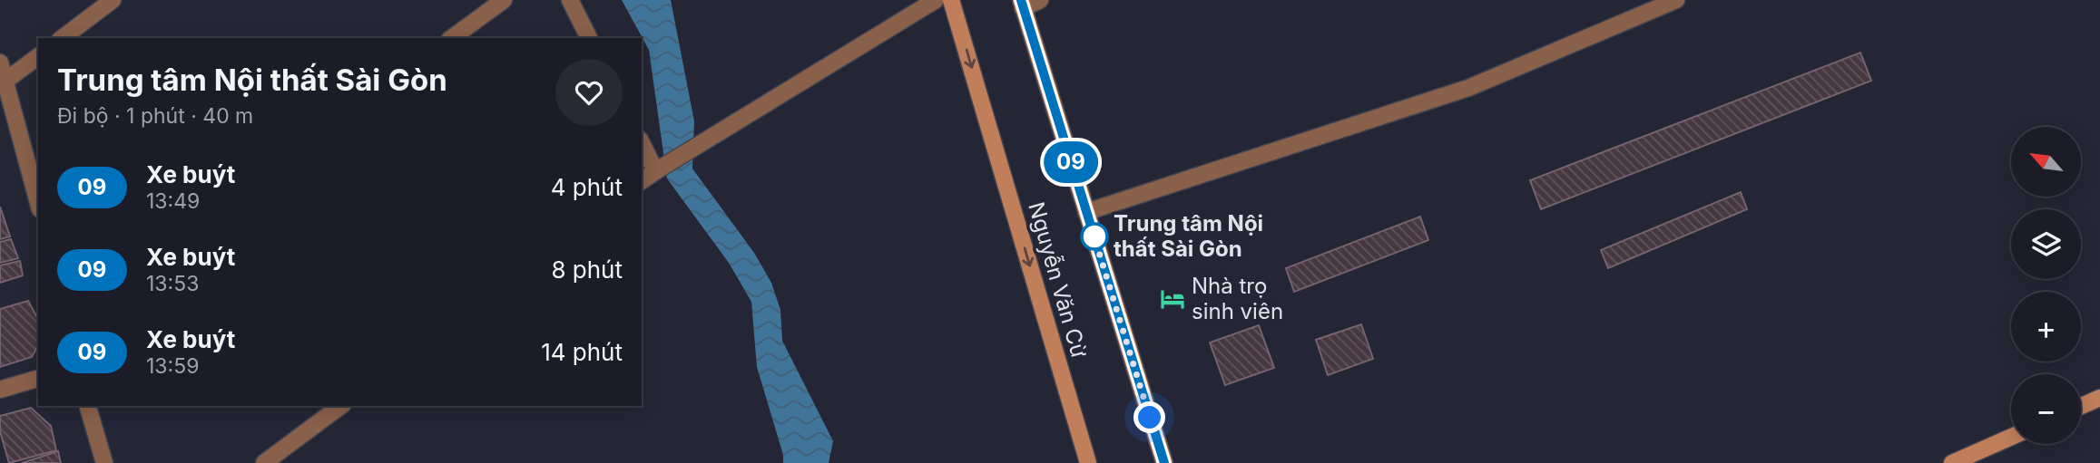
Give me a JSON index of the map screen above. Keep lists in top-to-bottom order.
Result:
{
  "streets": {
    "main road": ["Nguyễn Văn Cừ"]
  },
  "places": {
    "other": ["Trung tâm Nội thất Sài Gòn"],
    "hotel": ["Nhà trọ sinh viên"]
  },
  "lines": ["bus line 09"],
  "north": "top left",
  "page": {
    "on_map": "09",
    "heading": ["Trung tâm Nội thất Sài Gòn", "Đi bộ · 1 phút · 40 m"],
    "map_buttons": ["+", "−"],
    "list": [
      {
        "mark": "09",
        "name": "Xe buýt",
        "note": "13:49",
        "value": "4 phút"
      },
      {
        "mark": "09",
        "name": "Xe buýt",
        "note": "13:53",
        "value": "8 phút"
      },
      {
        "mark": "09",
        "name": "Xe buýt",
        "note": "13:59",
        "value": "14 phút"
      }
    ]
  }
}
